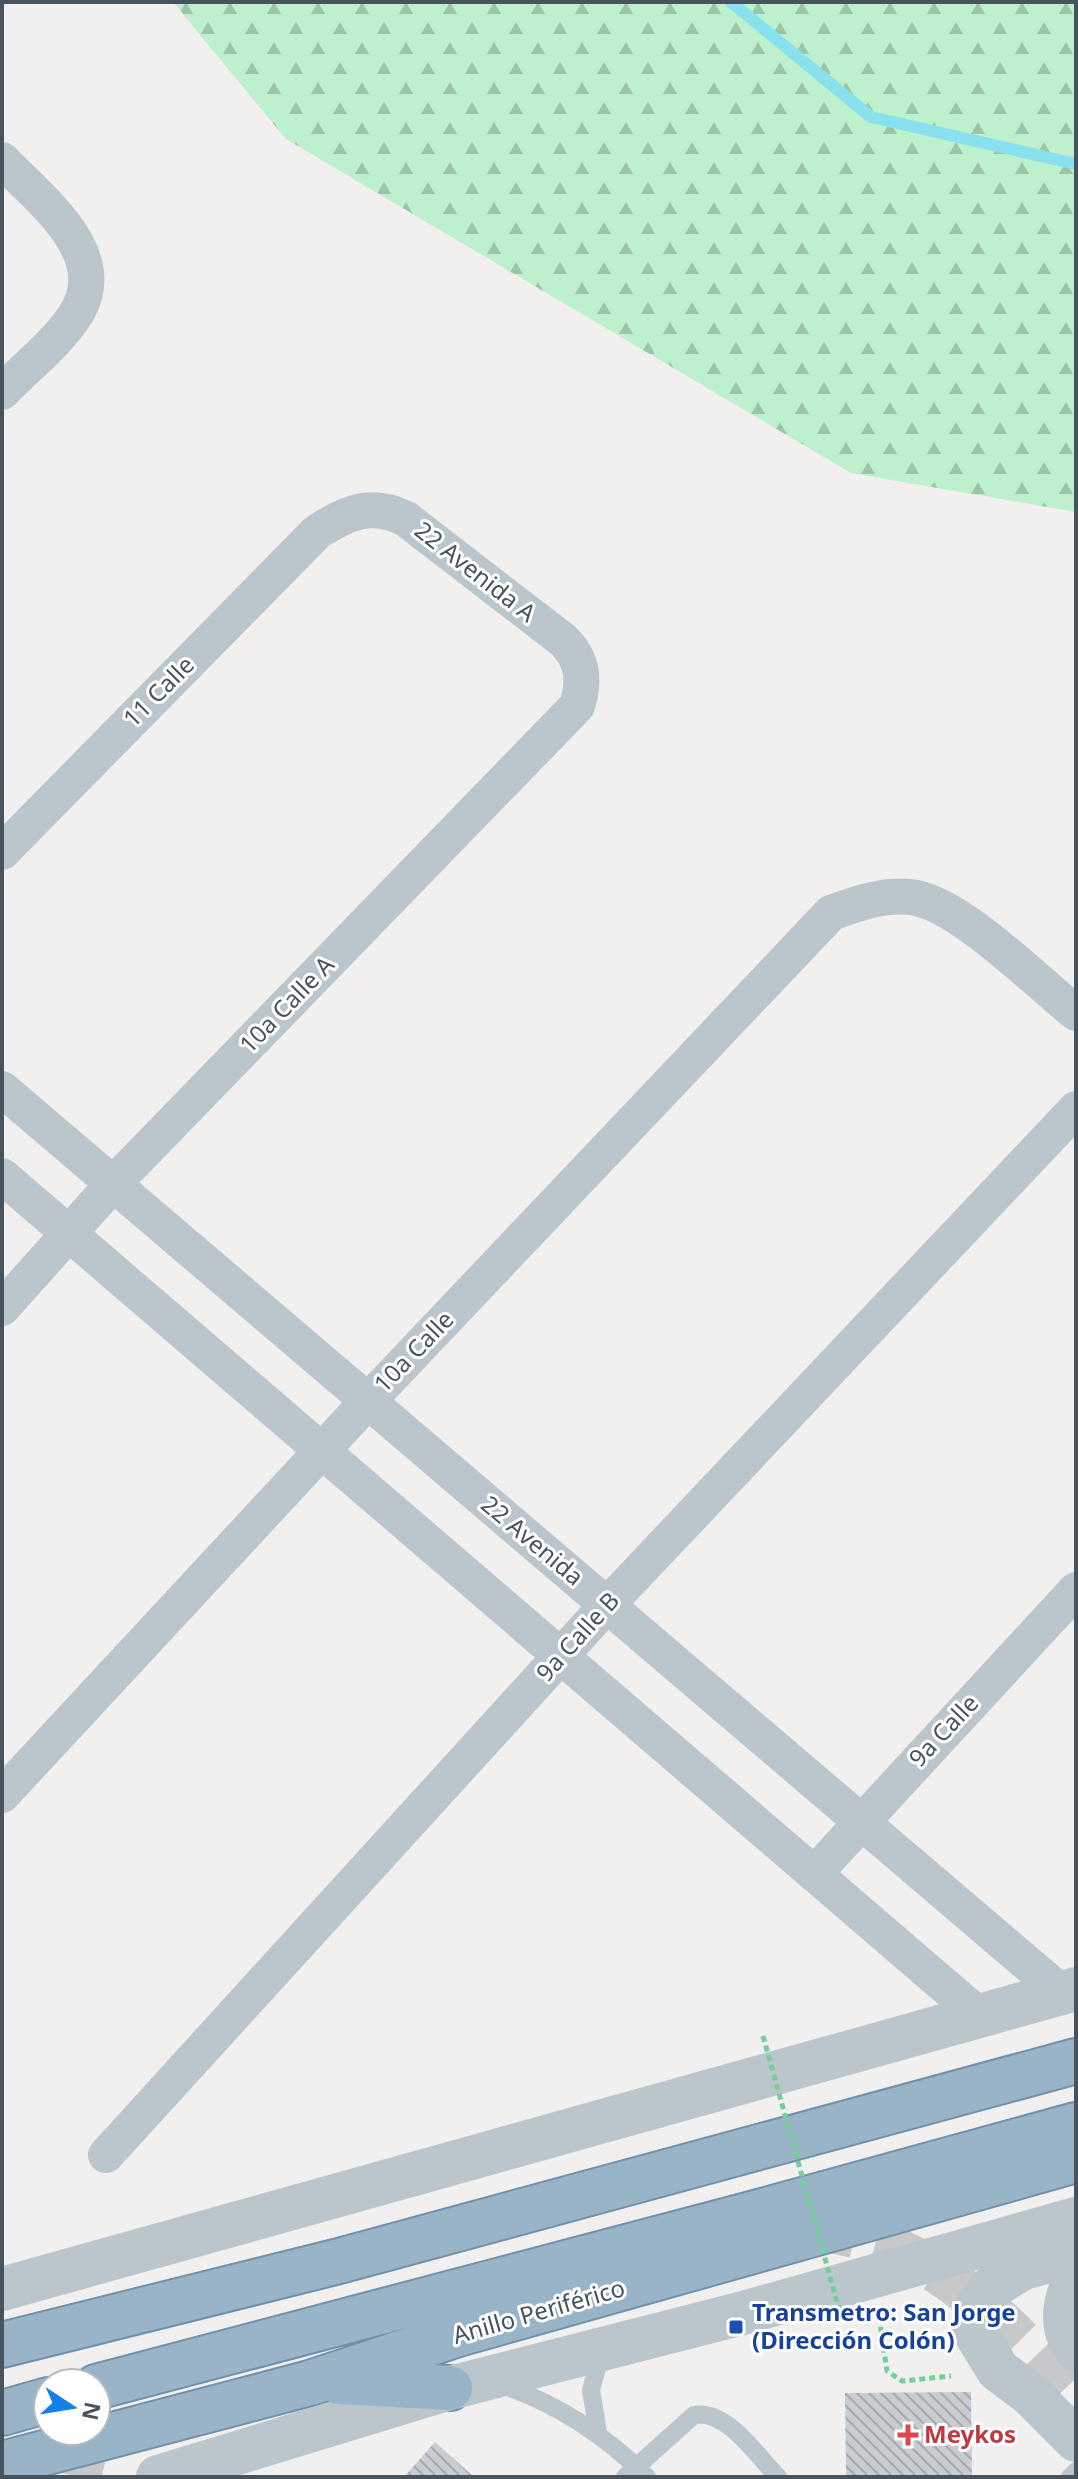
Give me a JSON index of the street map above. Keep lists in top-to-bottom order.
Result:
{
  "streets": {
    "highway": ["Anillo Periférico"],
    "street": [
      "22 Avenida A",
      "11 Calle",
      "10a Calle A",
      "10a Calle",
      "22 Avenida",
      "9a Calle B",
      "9a Calle"
    ]
  },
  "crossings": [
    ["22 Avenida A", "11 Calle"],
    ["22 Avenida A", "10a Calle A"],
    ["10a Calle A", "22 Avenida"],
    ["10a Calle", "22 Avenida"],
    ["22 Avenida", "9a Calle B"],
    ["22 Avenida", "9a Calle"]
  ],
  "places": {
    "transit": ["Transmetro: San Jorge (Dirección Colón)"],
    "health": ["Meykos"]
  },
  "north": "right"
}
